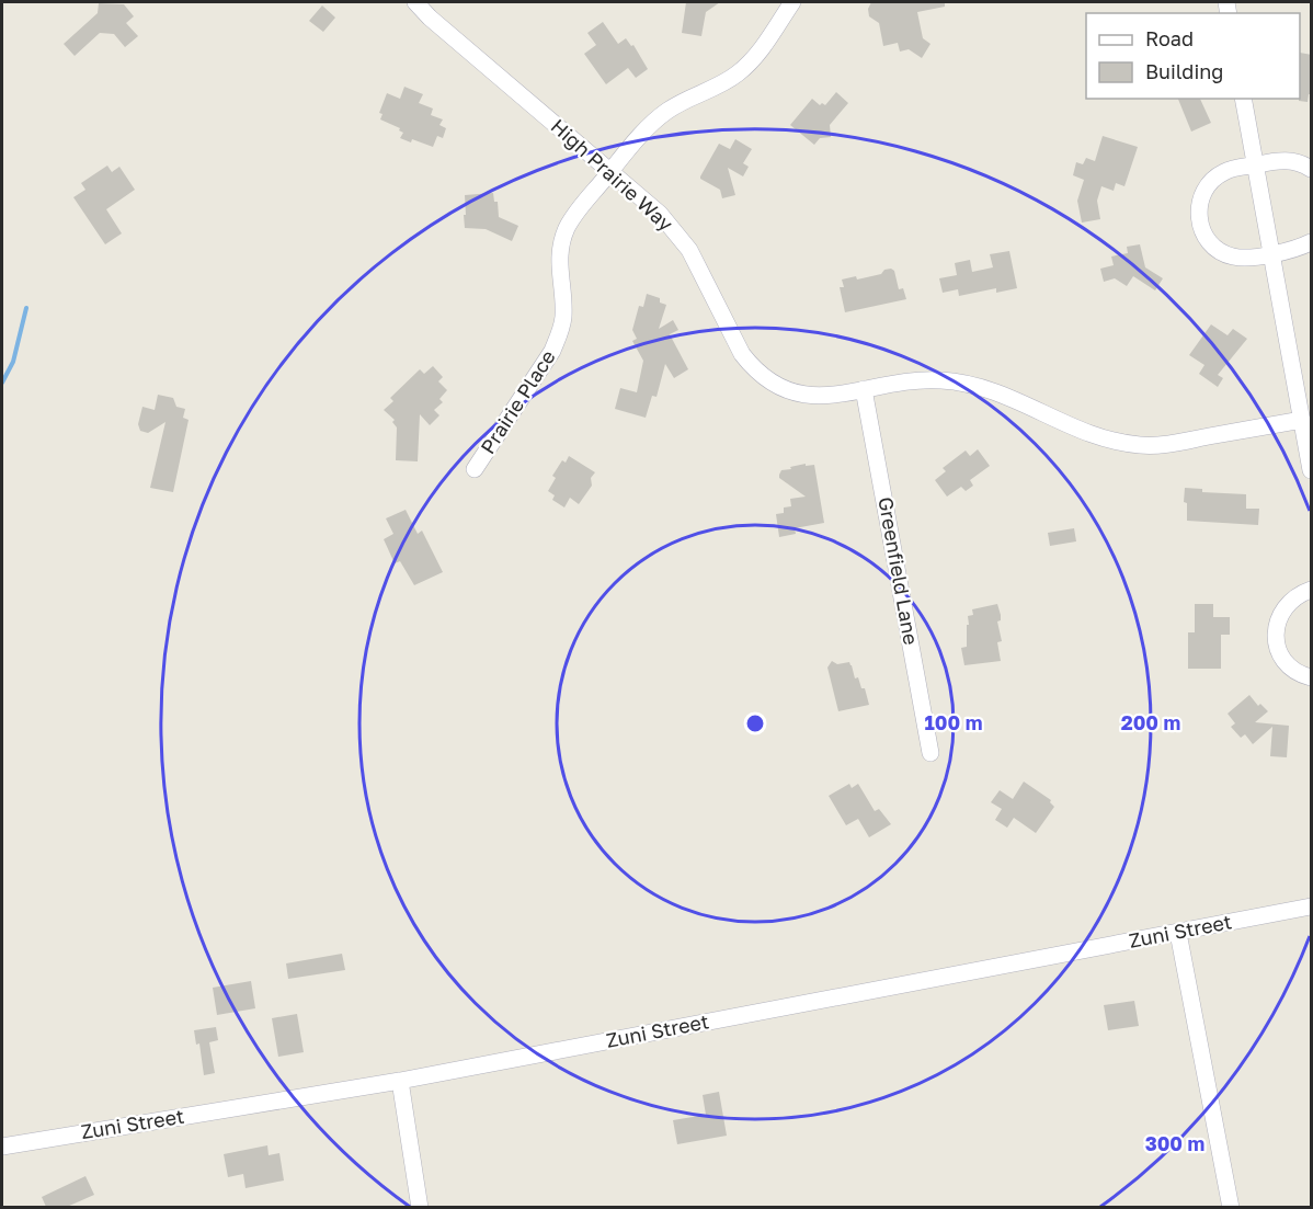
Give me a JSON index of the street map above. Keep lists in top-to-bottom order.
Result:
{
  "streets": {
    "street": [
      "High Prairie Way",
      "Prairie Place",
      "Greenfield Lane",
      "Zuni Street"
    ]
  },
  "crossings": [
    ["High Prairie Way", "Prairie Place"],
    ["High Prairie Way", "Greenfield Lane"]
  ],
  "legend": ["Road", "Building"],
  "rings": ["100 m", "200 m", "300 m"]
}
